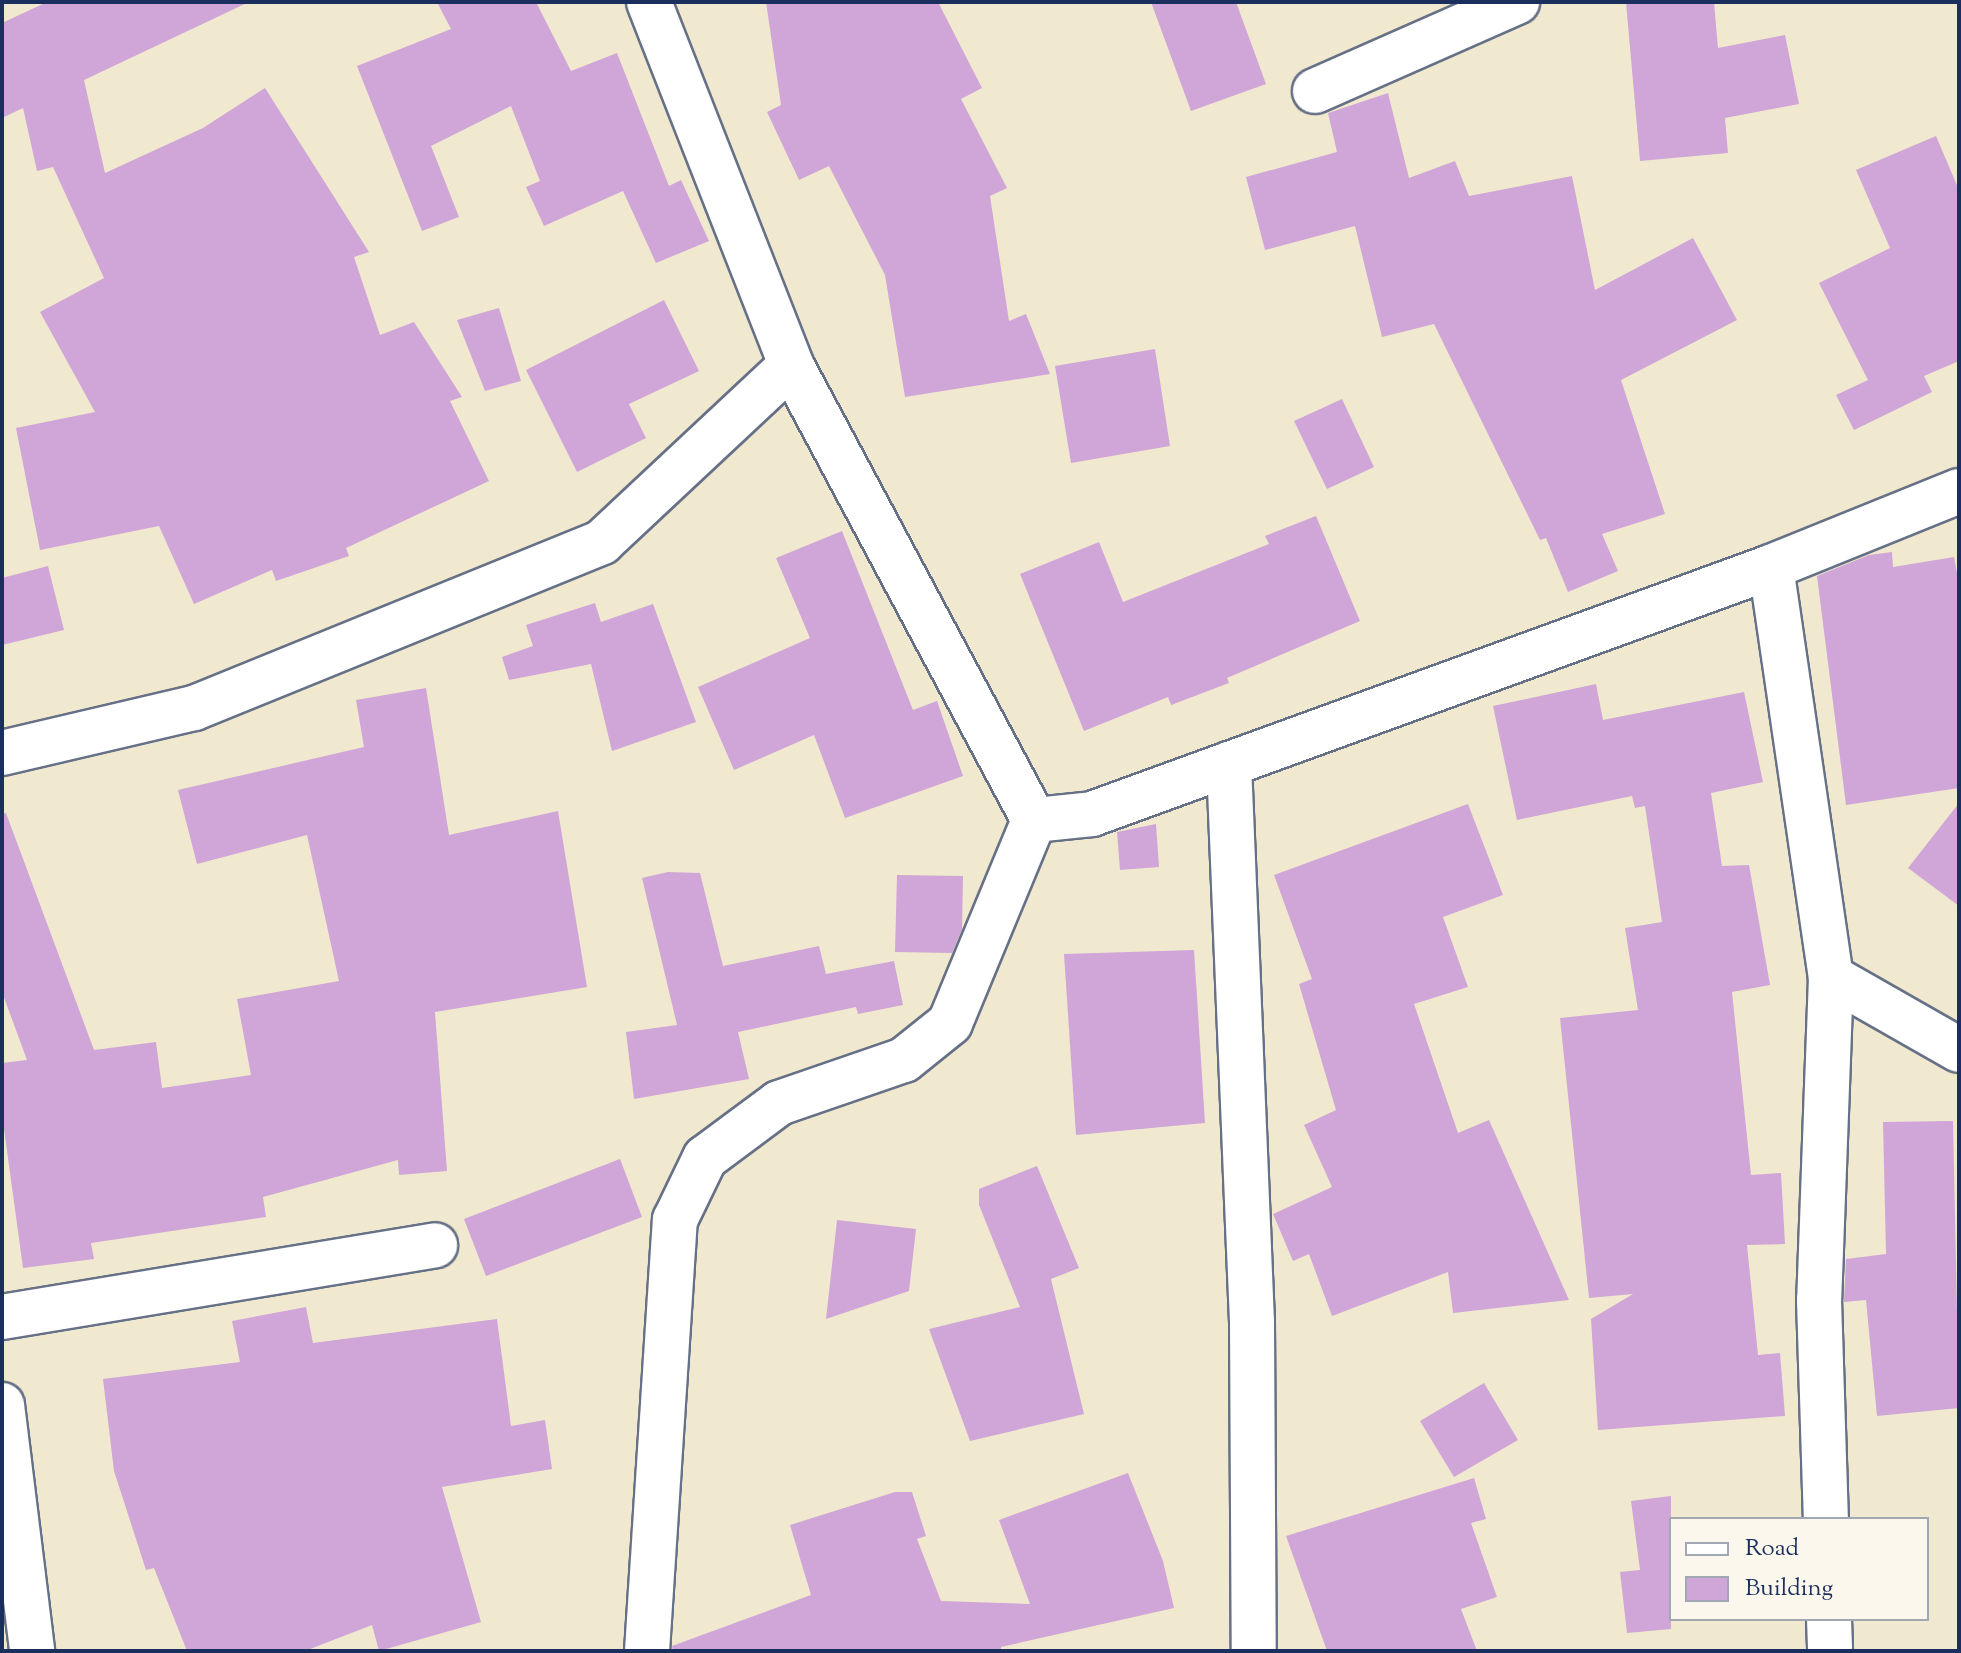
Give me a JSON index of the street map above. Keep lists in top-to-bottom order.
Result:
{
  "legend": ["Road", "Building"]
}
